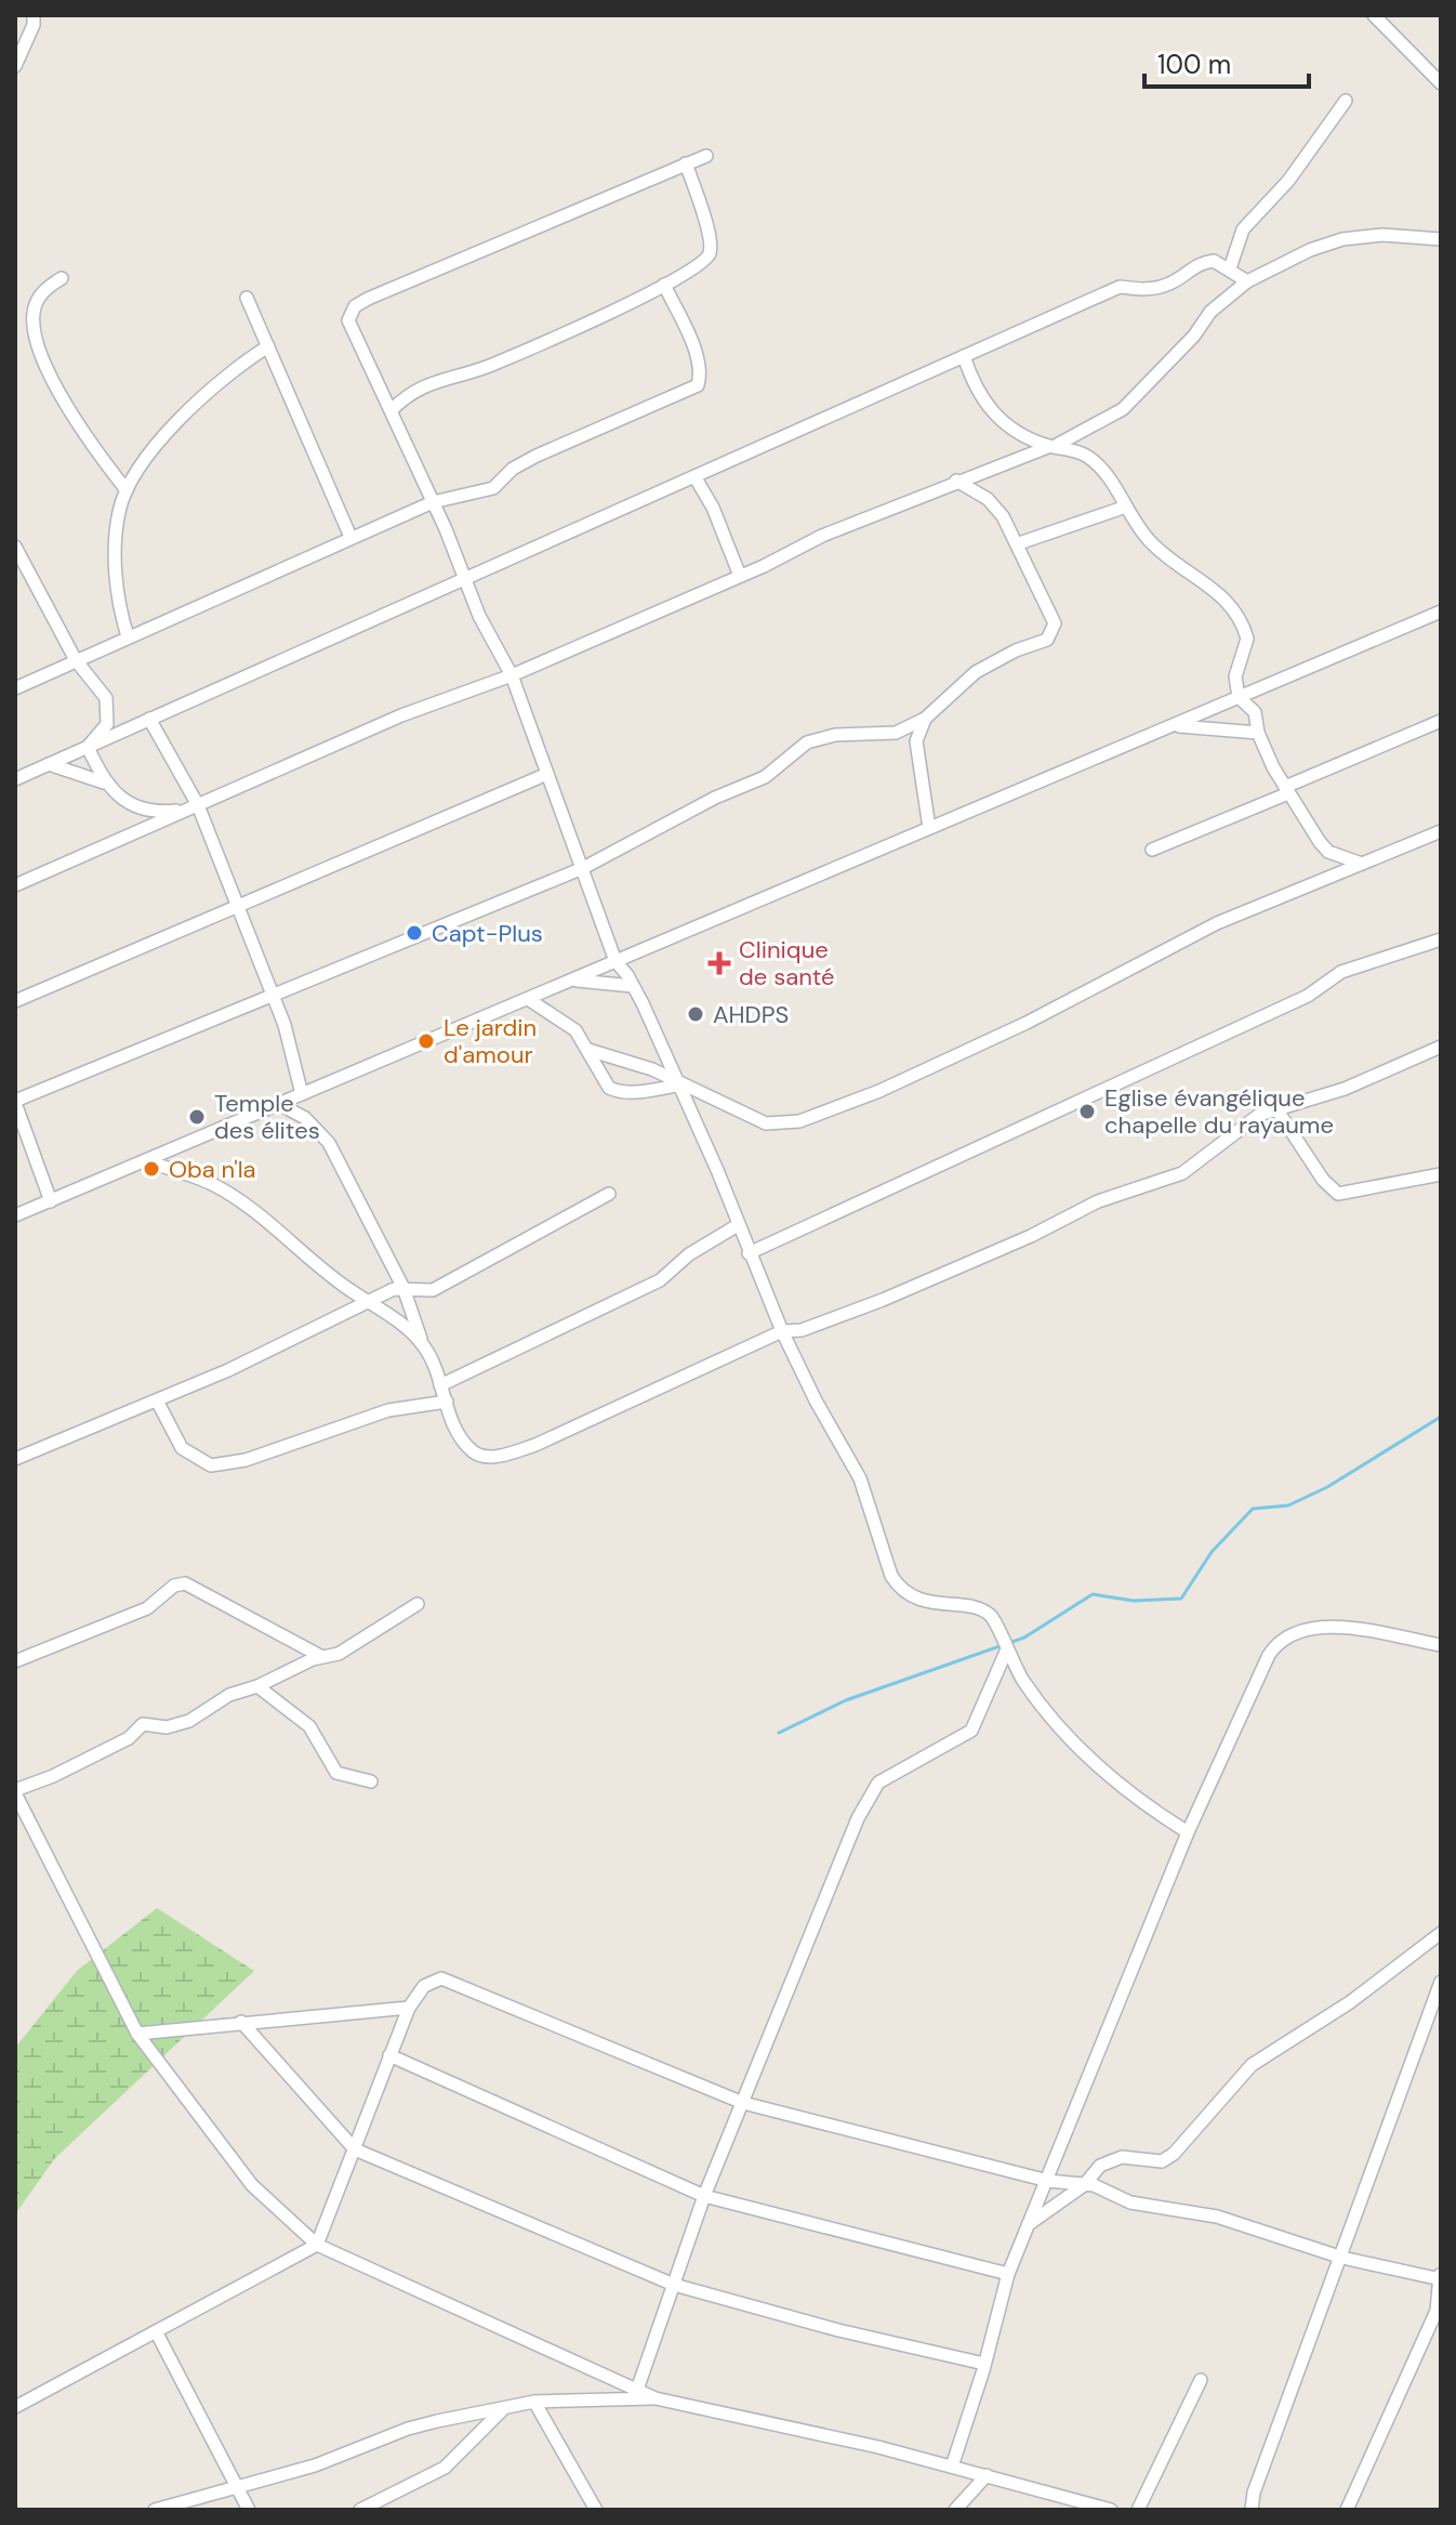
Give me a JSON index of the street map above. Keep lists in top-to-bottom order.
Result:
{
  "places": {
    "other": [
      "Capt-Plus",
      "AHDPS",
      "Le jardin d'amour",
      "Eglise évangélique chapelle du rayaume",
      "Temple des élites",
      "Oba n'la"
    ],
    "health": ["Clinique de santé"]
  },
  "scale_bar": "100 m"
}
